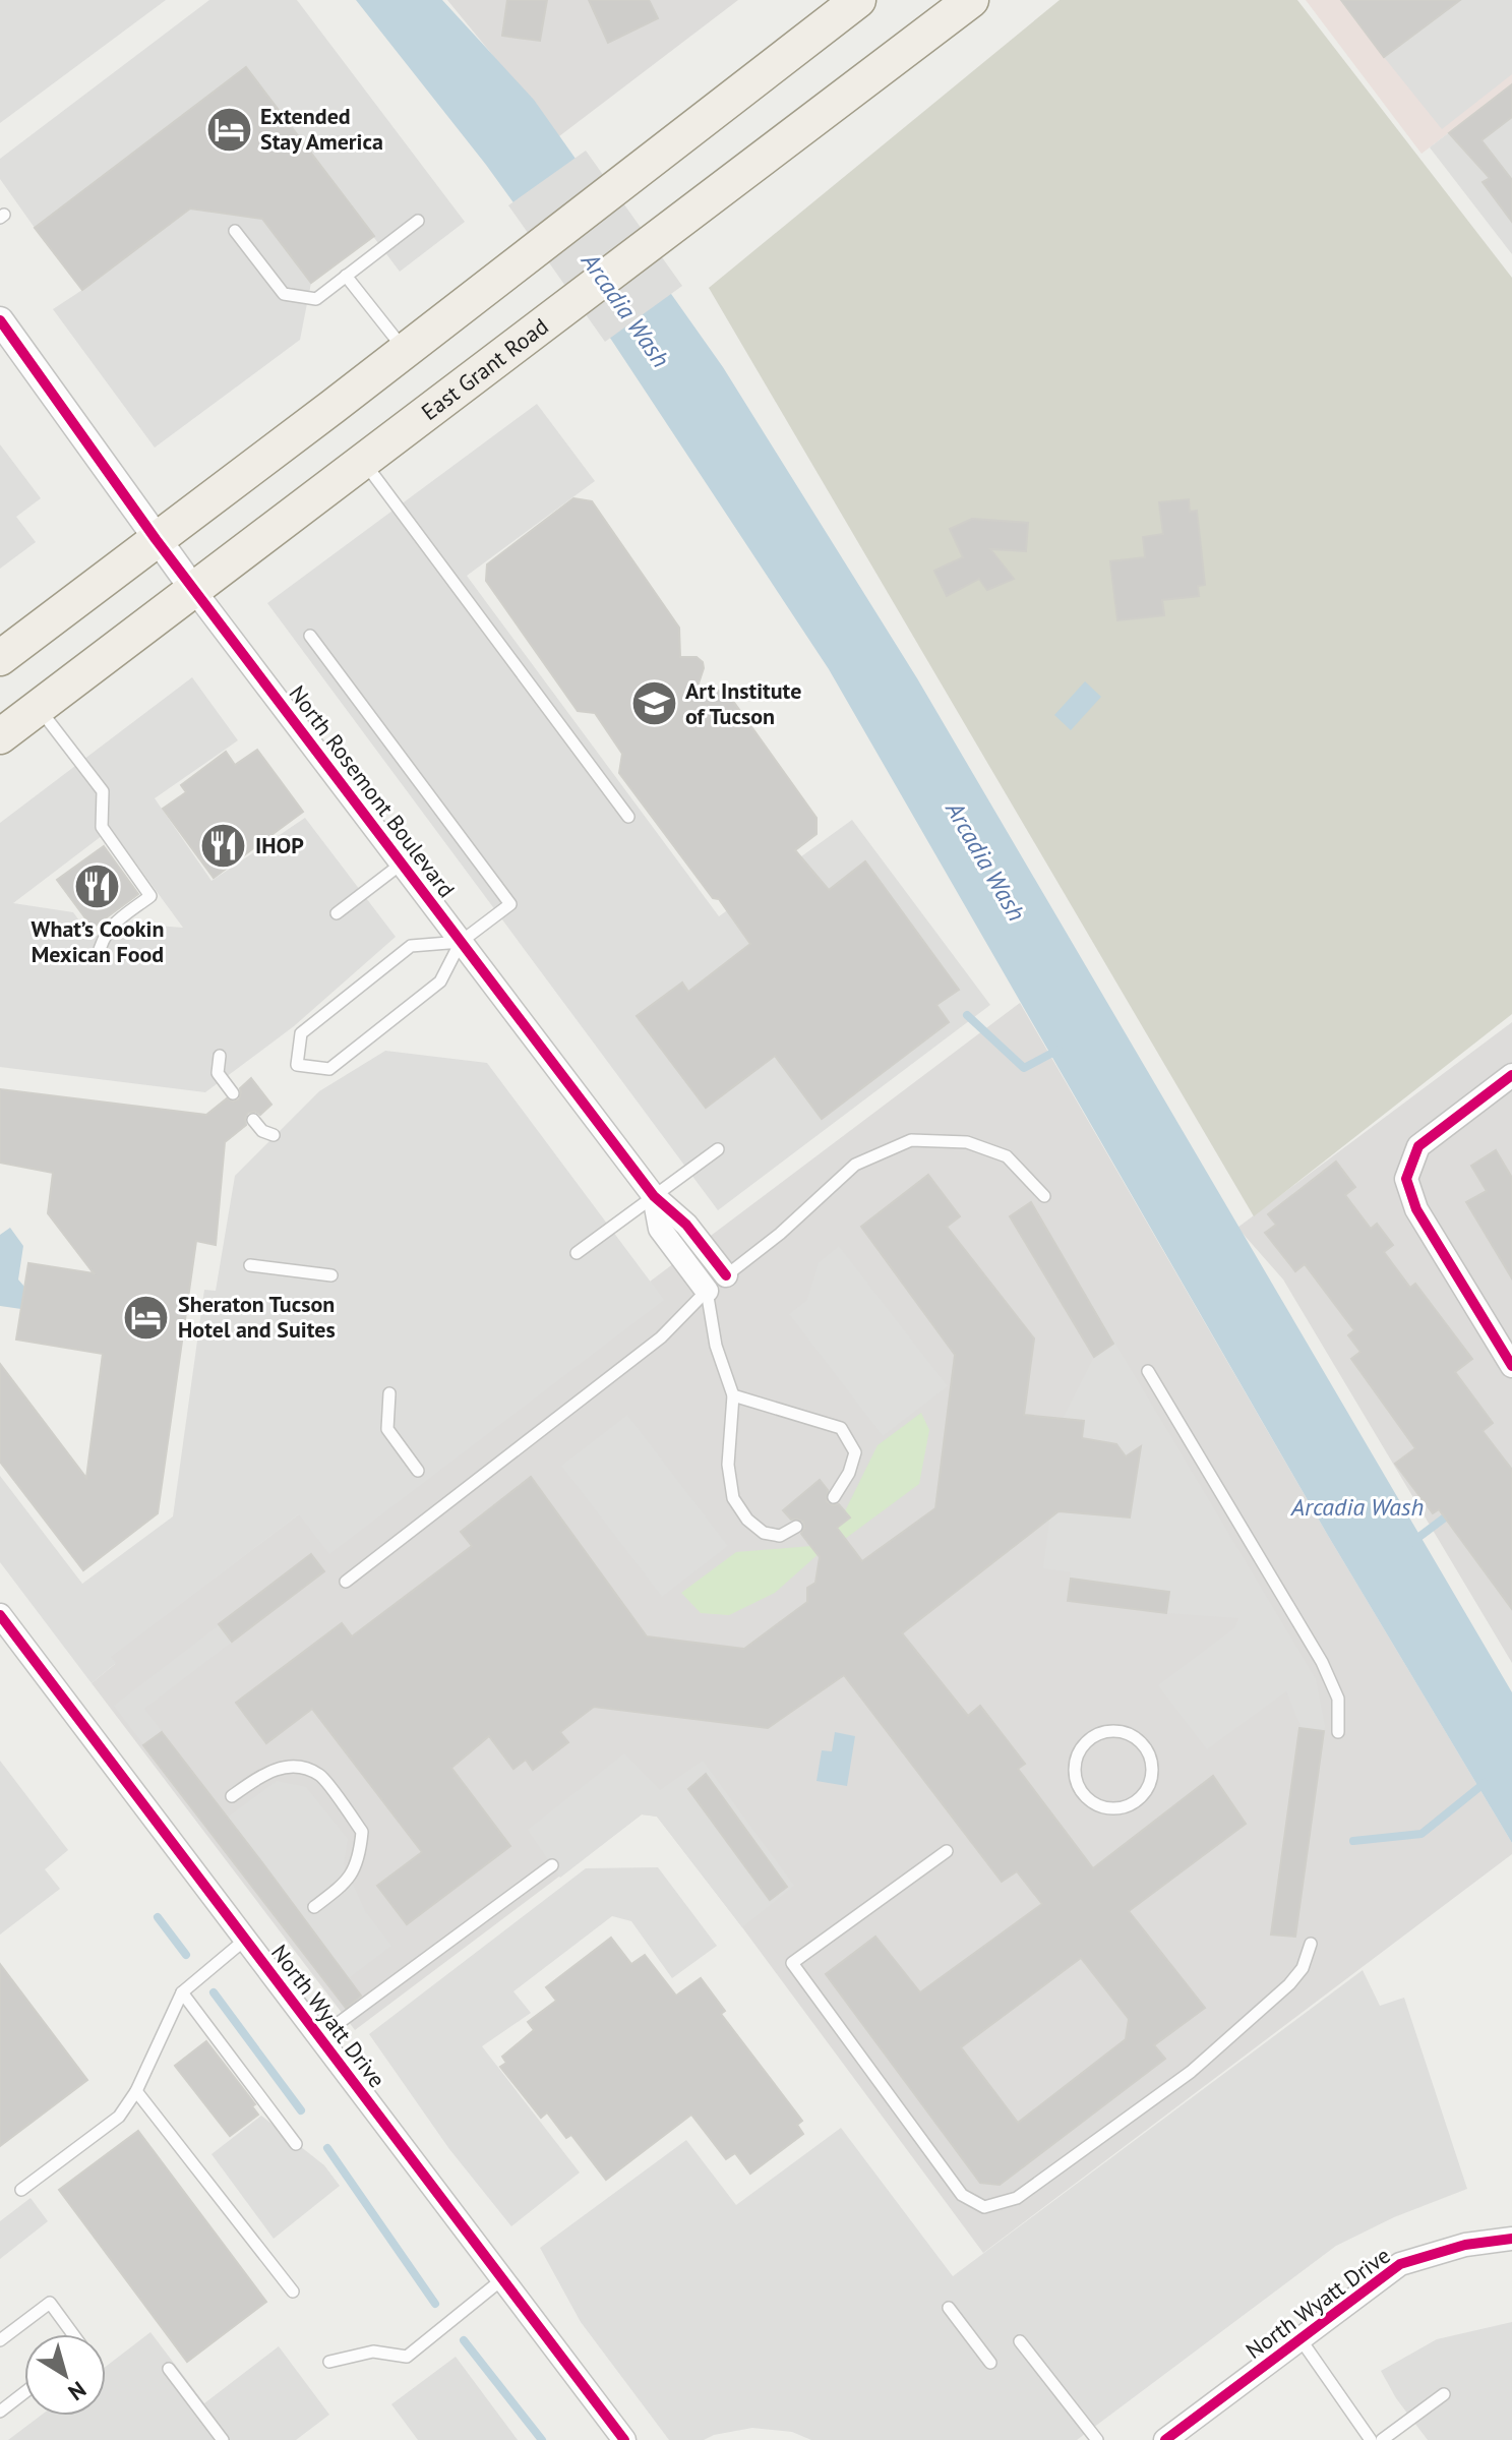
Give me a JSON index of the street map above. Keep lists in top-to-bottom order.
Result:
{
  "streets": {
    "main road": ["East Grant Road"],
    "street": ["North Rosemont Boulevard", "North Wyatt Drive"]
  },
  "crossings": [
    ["East Grant Road", "North Rosemont Boulevard"]
  ],
  "water": ["Arcadia Wash"],
  "places": {
    "hotel": ["Extended Stay America", "Sheraton Tucson Hotel and Suites"],
    "school or university": ["Art Institute of Tucson"],
    "restaurant": ["IHOP", "What’s Cookin Mexican Food"]
  },
  "north": "bottom right"
}
